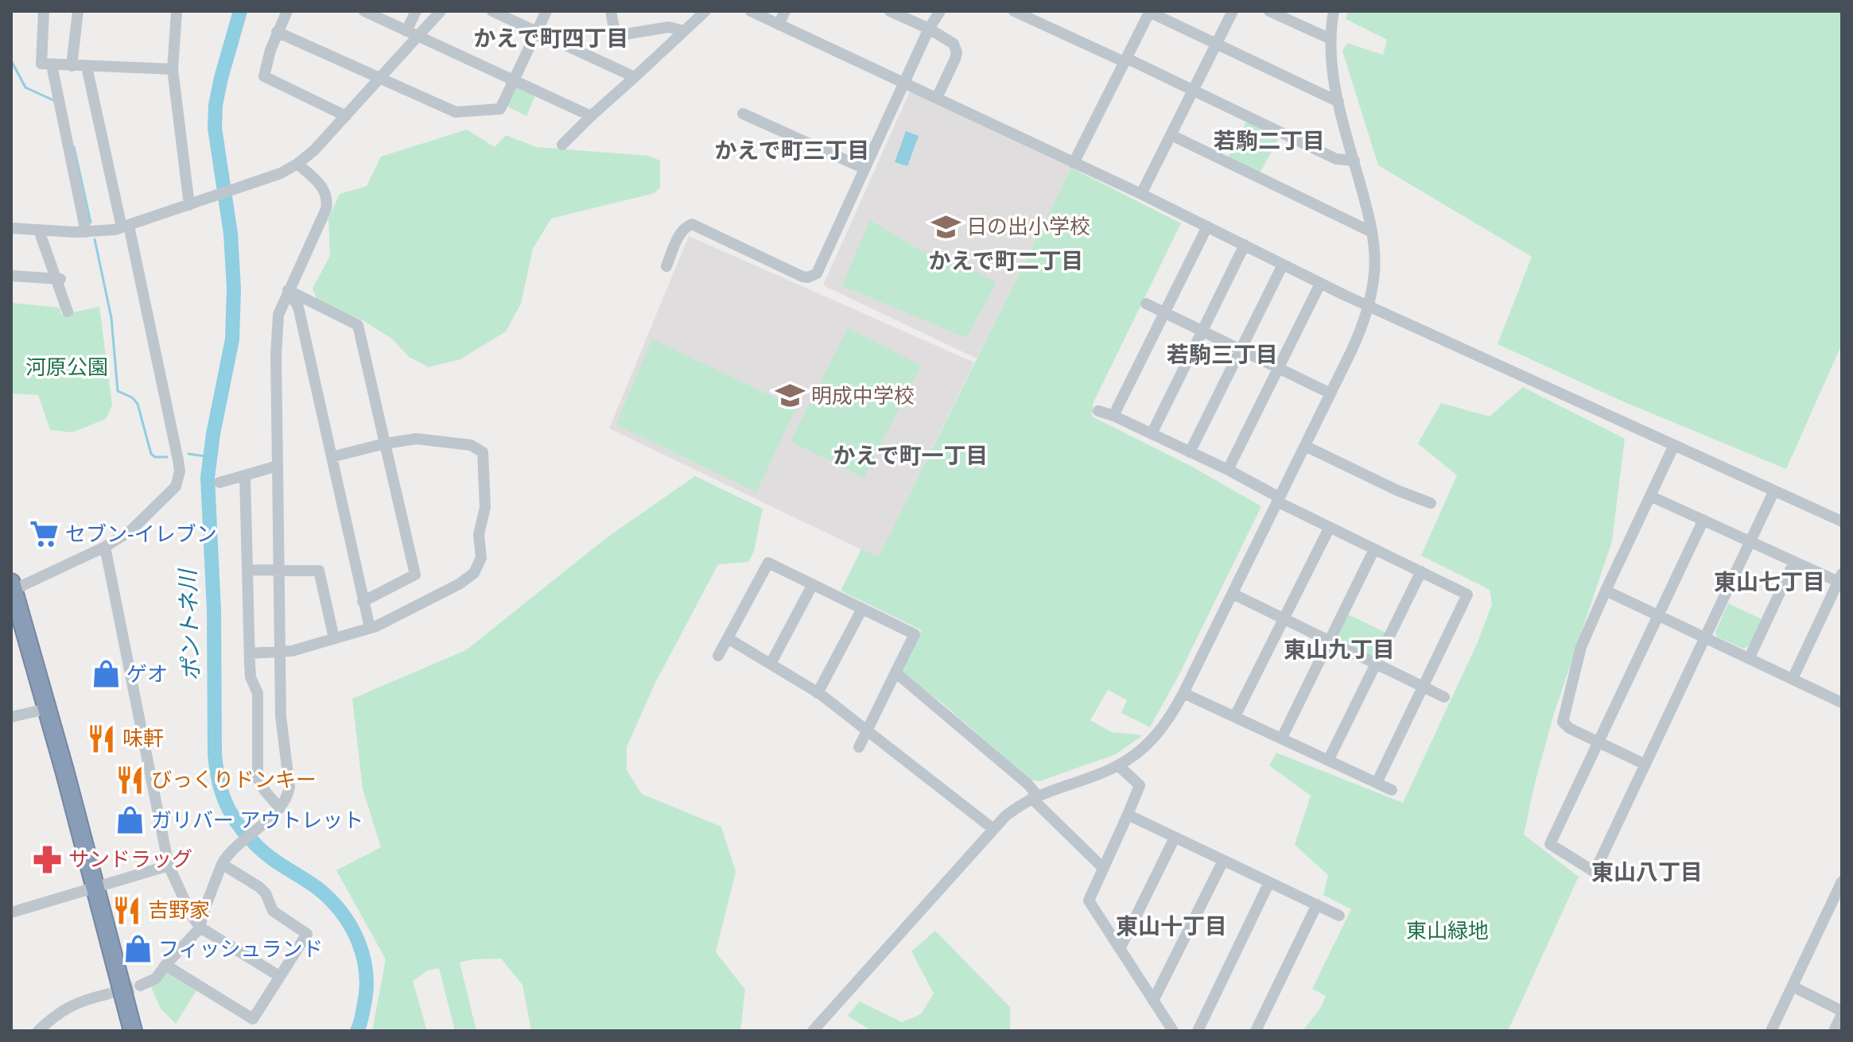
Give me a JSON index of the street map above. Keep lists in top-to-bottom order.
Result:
{
  "districts": [
    "かえで町四丁目",
    "若駒二丁目",
    "かえで町三丁目",
    "かえで町二丁目",
    "若駒三丁目",
    "かえで町一丁目",
    "東山七丁目",
    "東山九丁目",
    "東山八丁目",
    "東山十丁目"
  ],
  "water": ["ポントネ川"],
  "parks": ["河原公園", "東山緑地"],
  "places": {
    "school or university": ["日の出小学校", "明成中学校"],
    "supermarket": ["セブン-イレブン"],
    "shop": ["ゲオ", "ガリバー アウトレット", "フィッシュランド"],
    "restaurant": ["味軒", "びっくりドンキー", "吉野家"],
    "pharmacy": ["サンドラッグ"]
  }
}
